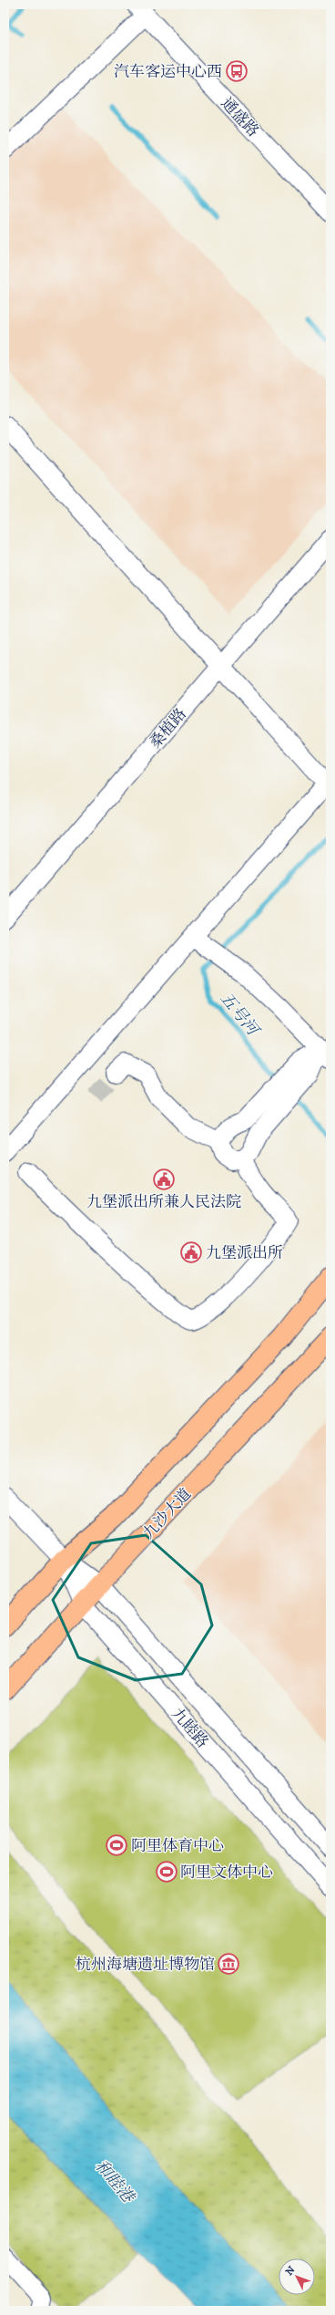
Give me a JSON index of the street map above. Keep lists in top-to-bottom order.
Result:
{
  "streets": {
    "main road": ["九沙大道"],
    "street": ["通盛路", "桑植路", "九睦路"]
  },
  "crossings": [
    ["九沙大道", "九睦路"]
  ],
  "water": ["五号河", "和睦港"],
  "places": {
    "bus stop": ["汽车客运中心西"],
    "public building": ["九堡派出所兼人民法院", "九堡派出所"],
    "sports": ["阿里体育中心", "阿里文体中心"],
    "museum": ["杭州海塘遗址博物馆"]
  },
  "north": "top left"
}
